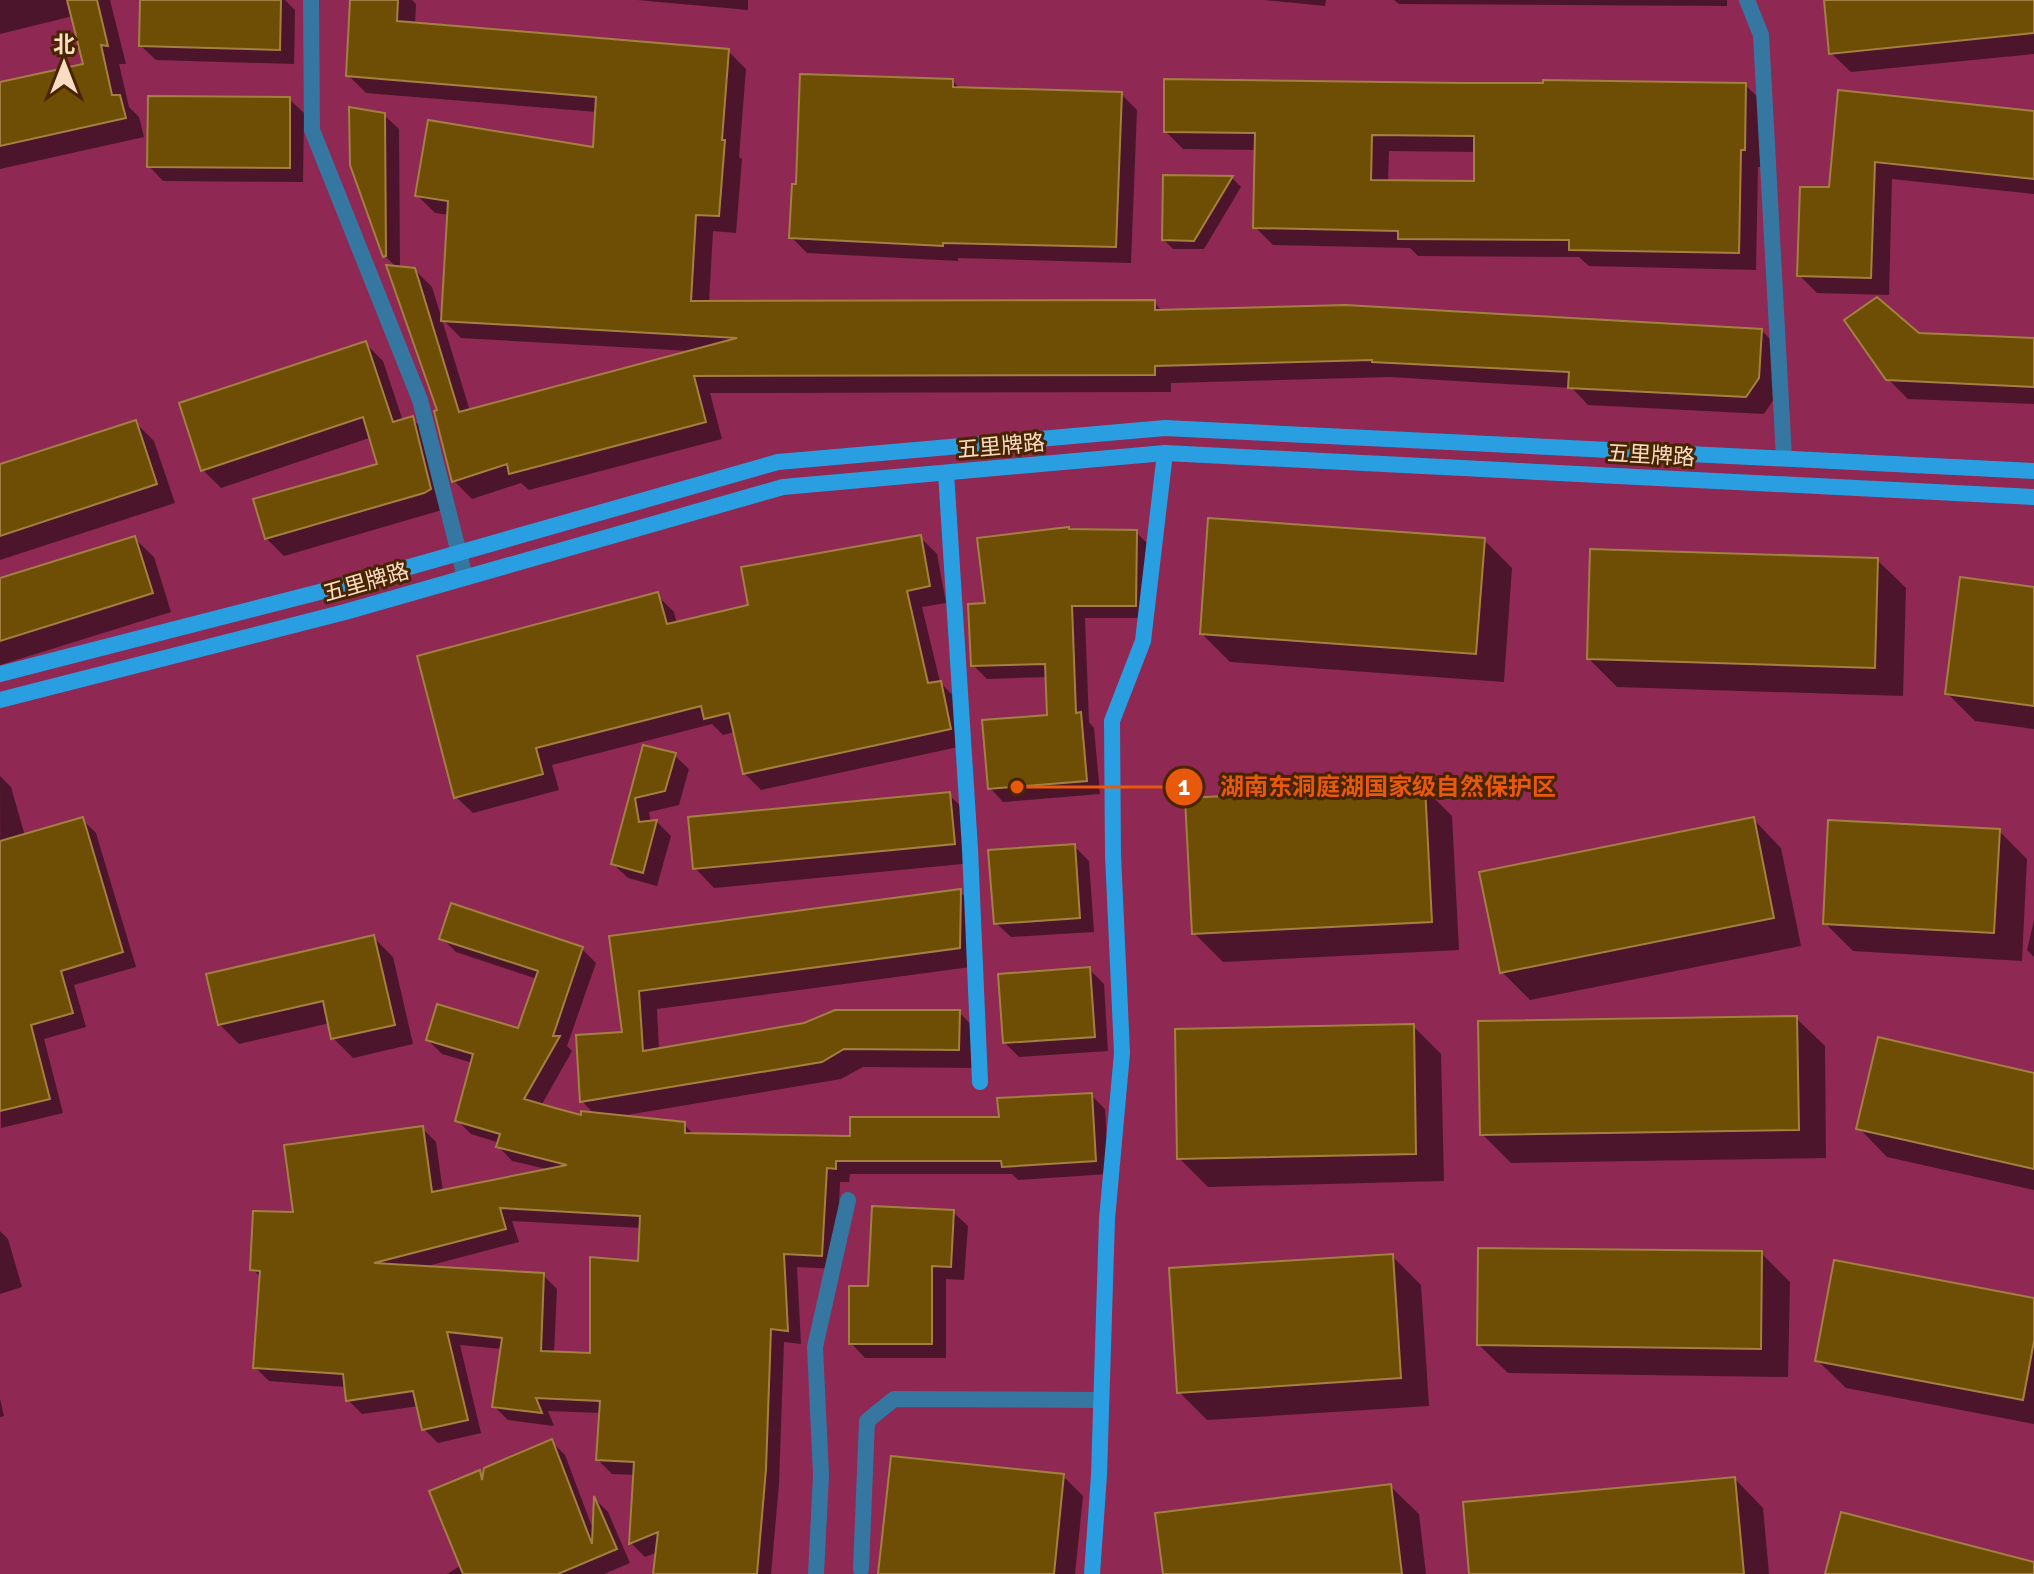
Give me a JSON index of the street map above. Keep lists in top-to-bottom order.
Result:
{
  "streets": {
    "main road": ["五里牌路"]
  },
  "places": ["湖南东洞庭湖国家级自然保护区"],
  "north": "top"
}
